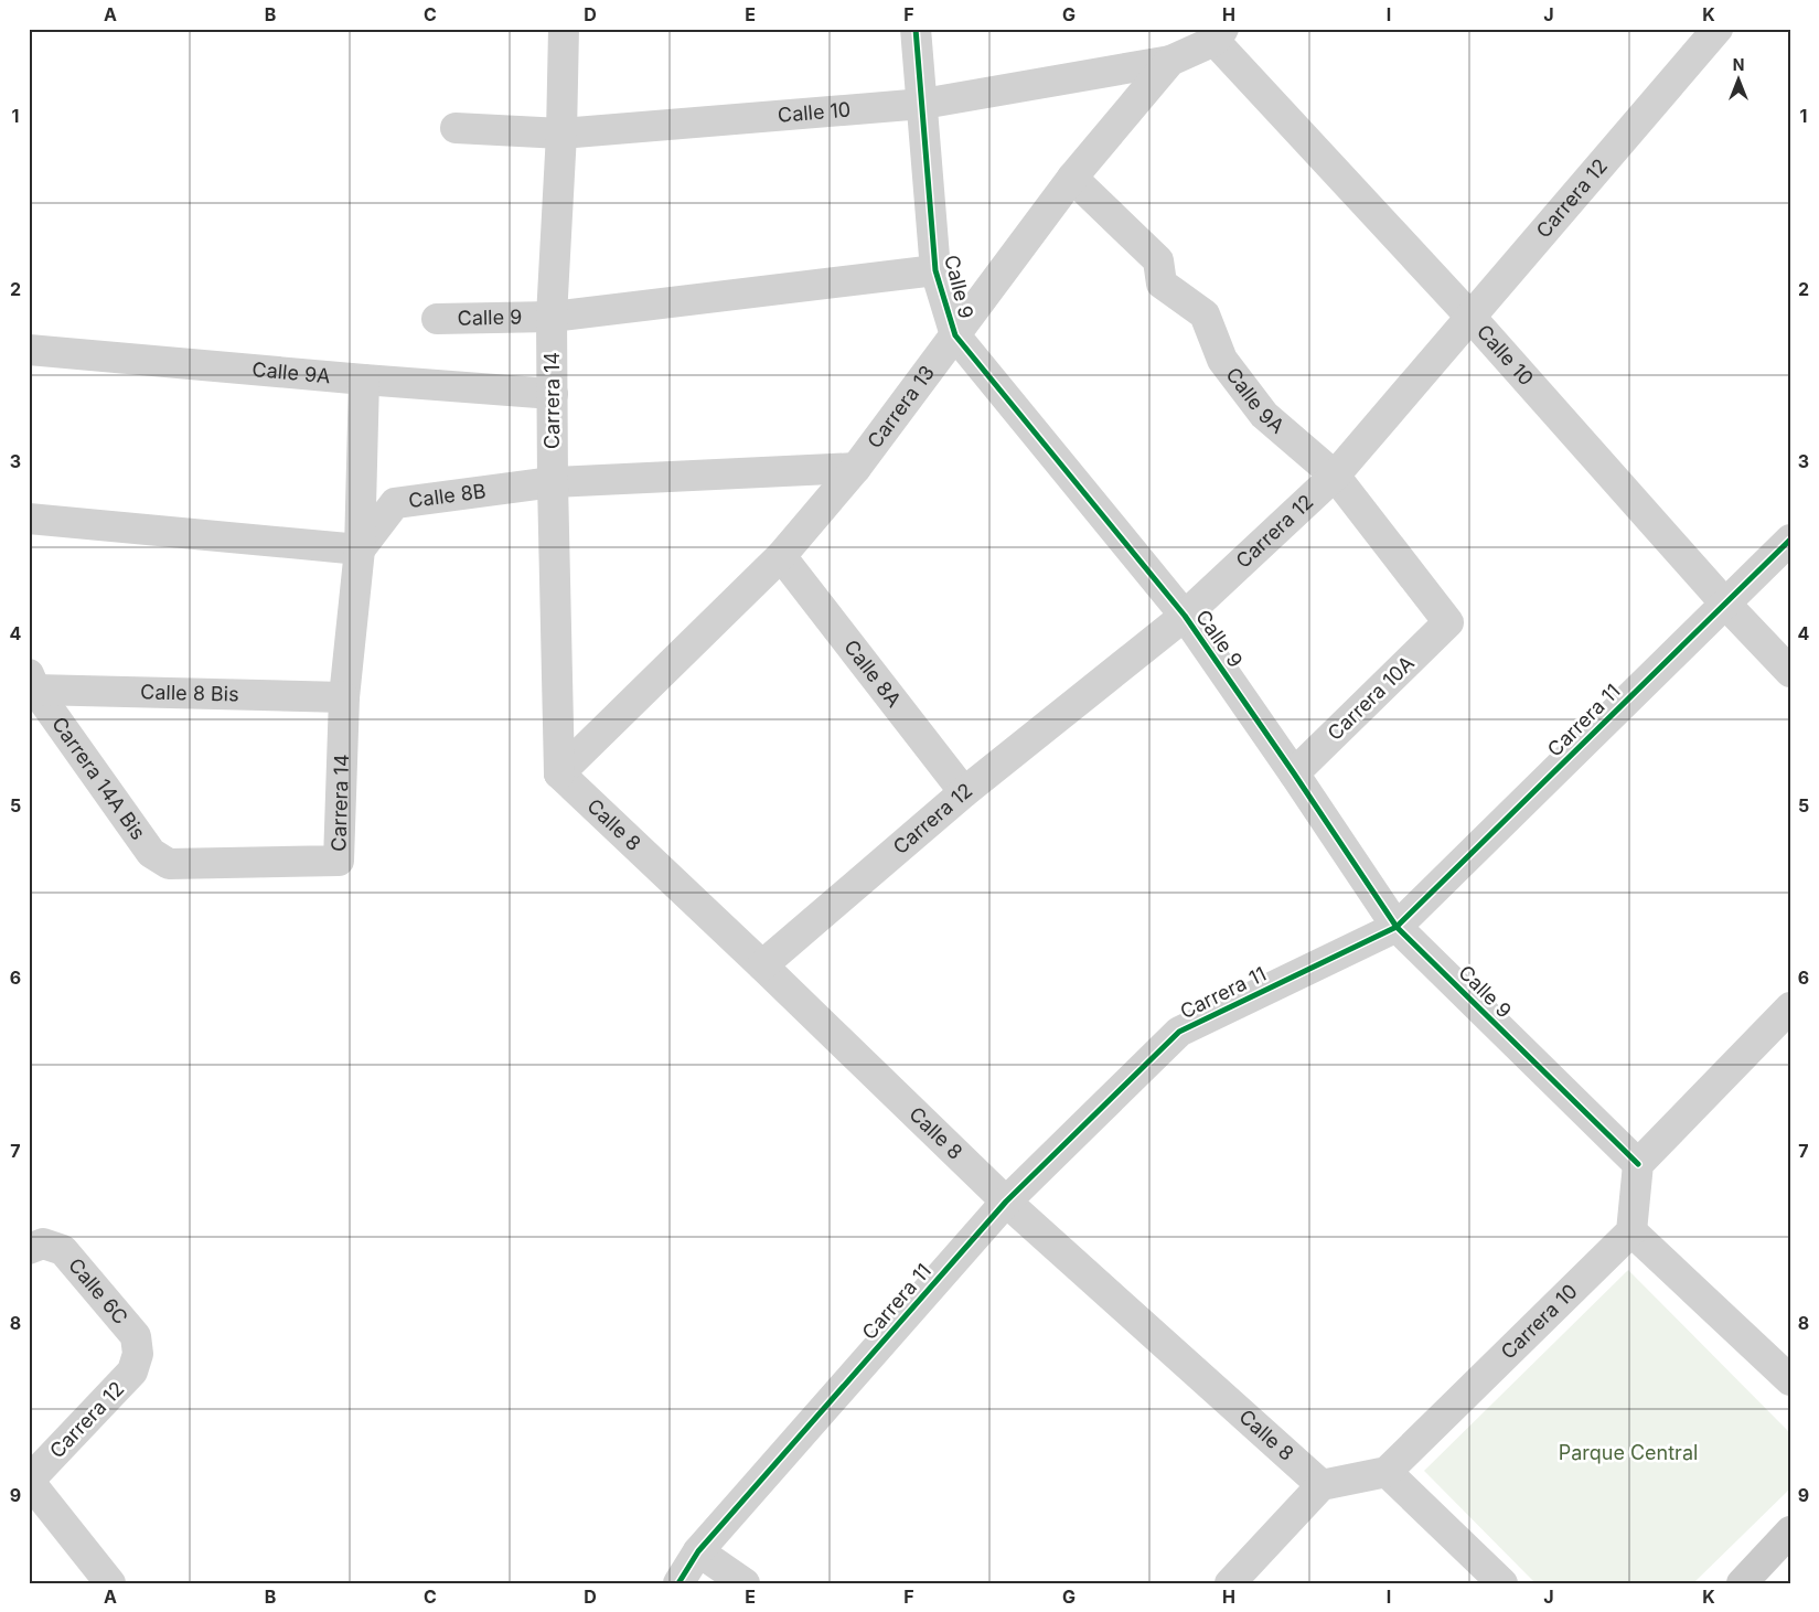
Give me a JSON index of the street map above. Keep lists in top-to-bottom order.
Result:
{
  "streets": {
    "street": [
      "Calle 10",
      "Carrera 12",
      "Calle 9",
      "Calle 9A",
      "Carrera 14",
      "Carrera 13",
      "Calle 8B",
      "Calle 8A",
      "Calle 8 Bis",
      "Carrera 10A",
      "Carrera 11",
      "Carrera 14A Bis",
      "Calle 8",
      "Calle 6C",
      "Carrera 10"
    ]
  },
  "crossings": [
    ["Calle 10", "Carrera 12"],
    ["Calle 10", "Calle 9"],
    ["Calle 10", "Carrera 14"],
    ["Calle 10", "Carrera 13"],
    ["Calle 10", "Carrera 11"],
    ["Carrera 12", "Calle 9"],
    ["Carrera 12", "Calle 9A"],
    ["Carrera 12", "Calle 8A"],
    ["Carrera 12", "Calle 8"],
    ["Carrera 12", "Calle 6C"],
    ["Calle 9", "Carrera 14"],
    ["Calle 9", "Carrera 13"],
    ["Calle 9", "Carrera 10A"],
    ["Calle 9", "Carrera 11"],
    ["Calle 9A", "Carrera 14"],
    ["Calle 9A", "Carrera 13"],
    ["Calle 9A", "Carrera 10A"],
    ["Carrera 14", "Carrera 13"],
    ["Carrera 14", "Calle 8B"],
    ["Carrera 14", "Calle 8 Bis"],
    ["Carrera 14", "Carrera 14A Bis"],
    ["Carrera 14", "Calle 8"],
    ["Carrera 13", "Calle 8B"],
    ["Carrera 13", "Calle 8A"],
    ["Carrera 13", "Calle 8"],
    ["Calle 8 Bis", "Carrera 14A Bis"],
    ["Carrera 11", "Calle 8"]
  ],
  "parks": ["Parque Central"],
  "north": "top",
  "grid": {
    "columns": [
      "A",
      "B",
      "C",
      "D",
      "E",
      "F",
      "G",
      "H",
      "I",
      "J",
      "K"
    ],
    "rows": [
      "1",
      "2",
      "3",
      "4",
      "5",
      "6",
      "7",
      "8",
      "9"
    ]
  }
}
